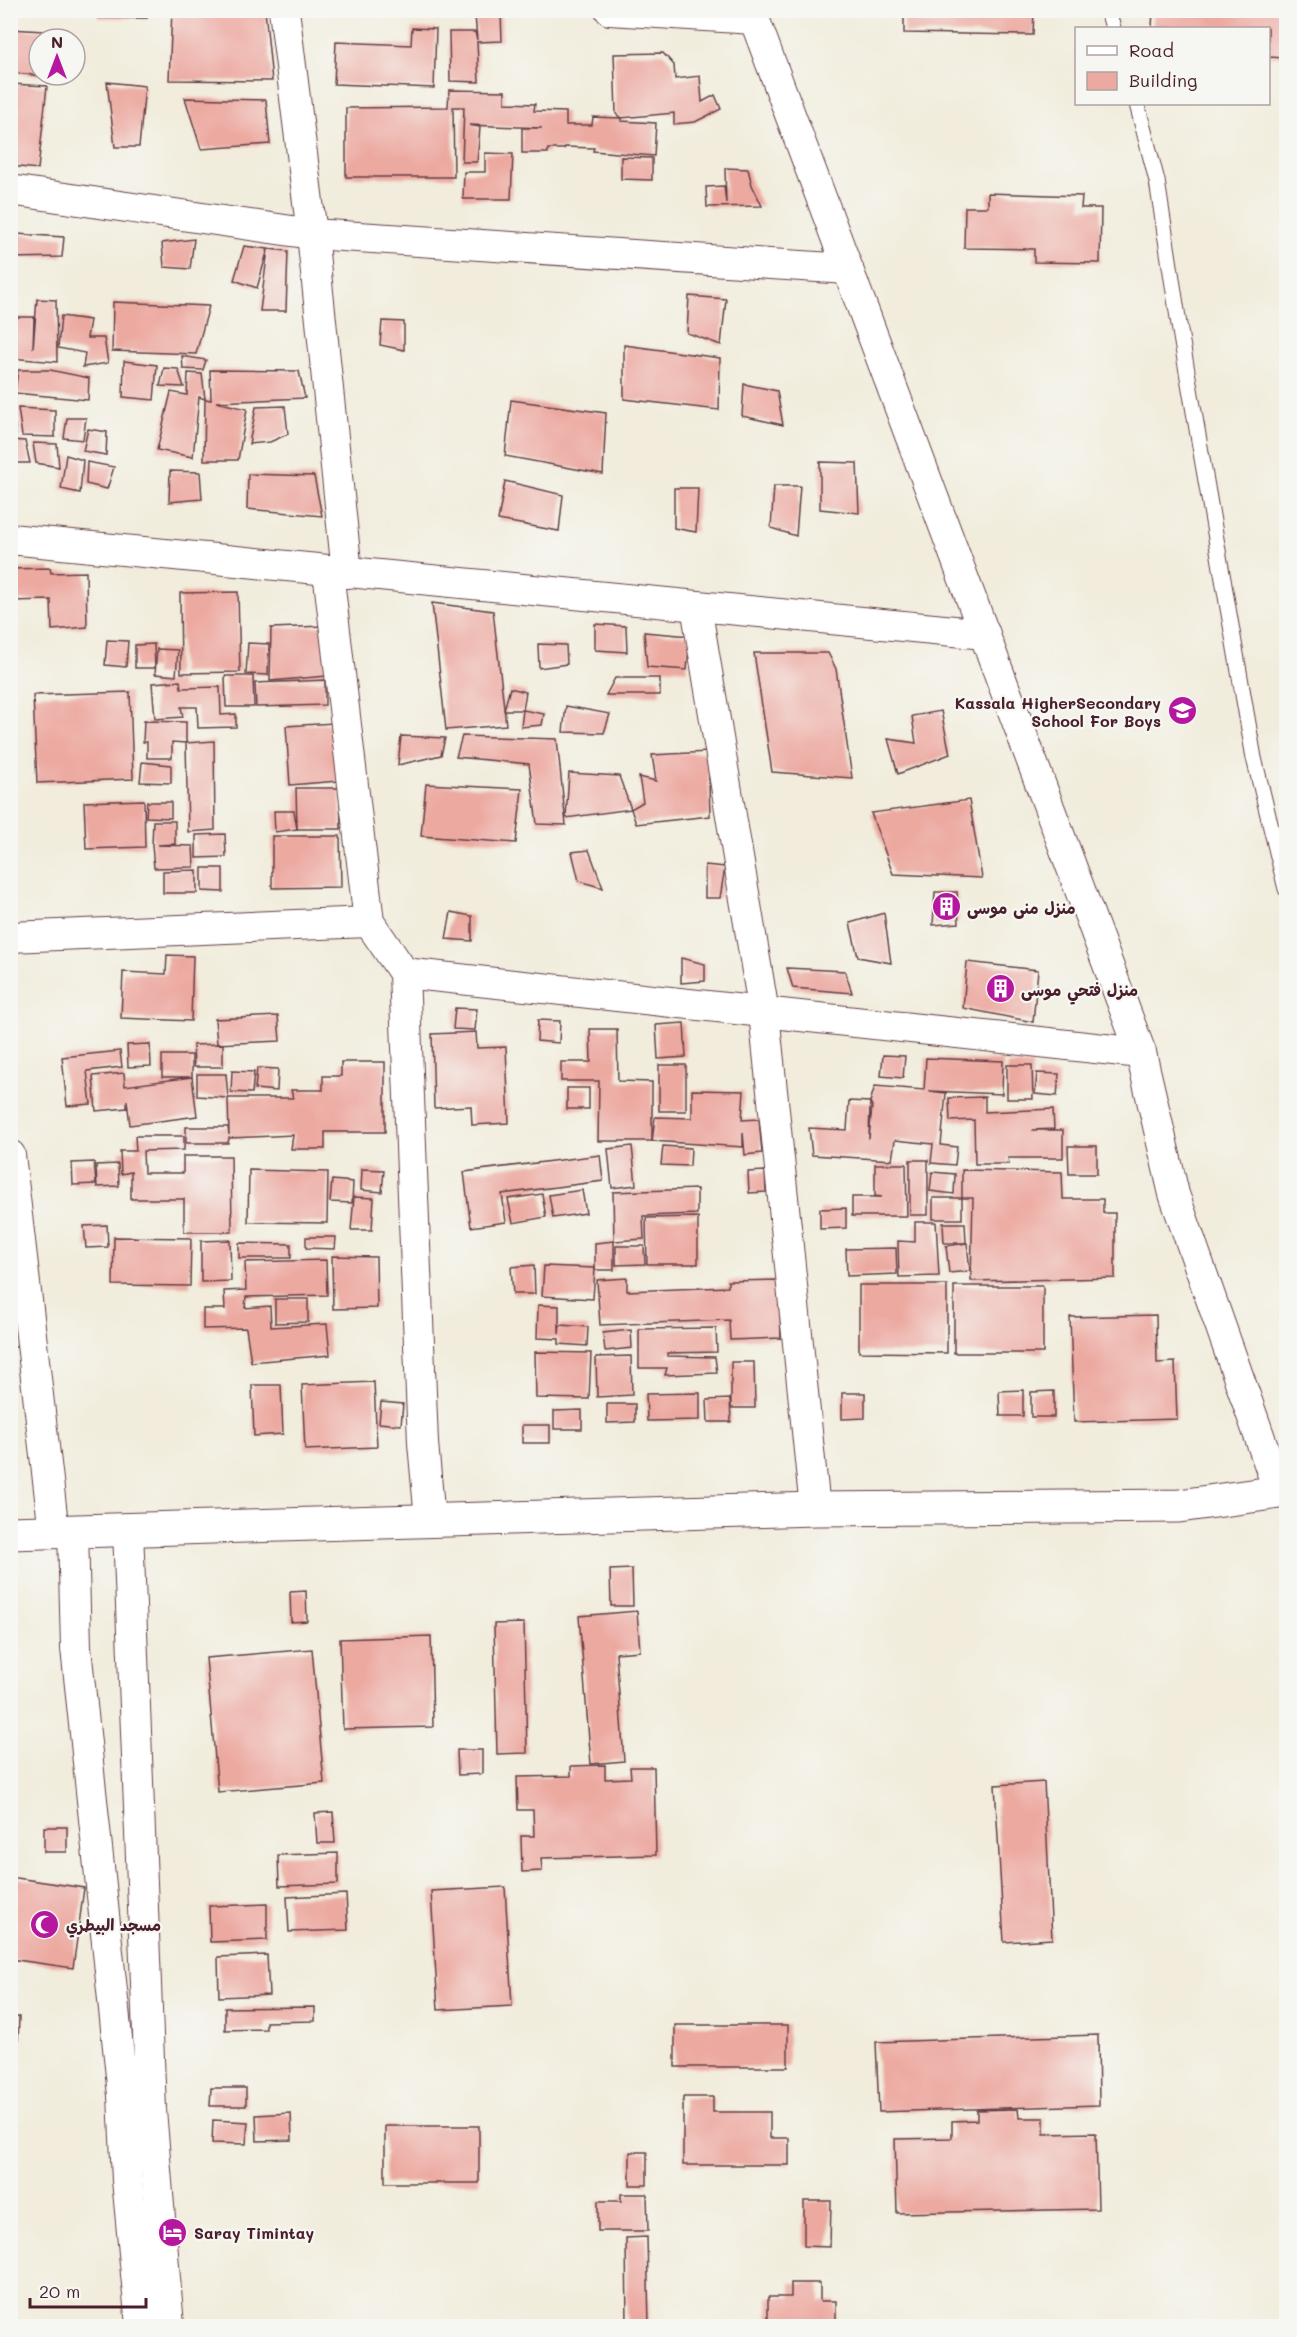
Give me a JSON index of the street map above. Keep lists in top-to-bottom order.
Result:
{
  "places": {
    "school or university": ["Kassala HigherSecondary School For Boys"],
    "building": ["منزل منى موسى", "منزل فتحي موسى"],
    "mosque": ["مسجد البيطري"],
    "hotel": ["Saray Timintay"]
  },
  "legend": ["Road", "Building"],
  "scale_bar": "20 m",
  "north": "top"
}
